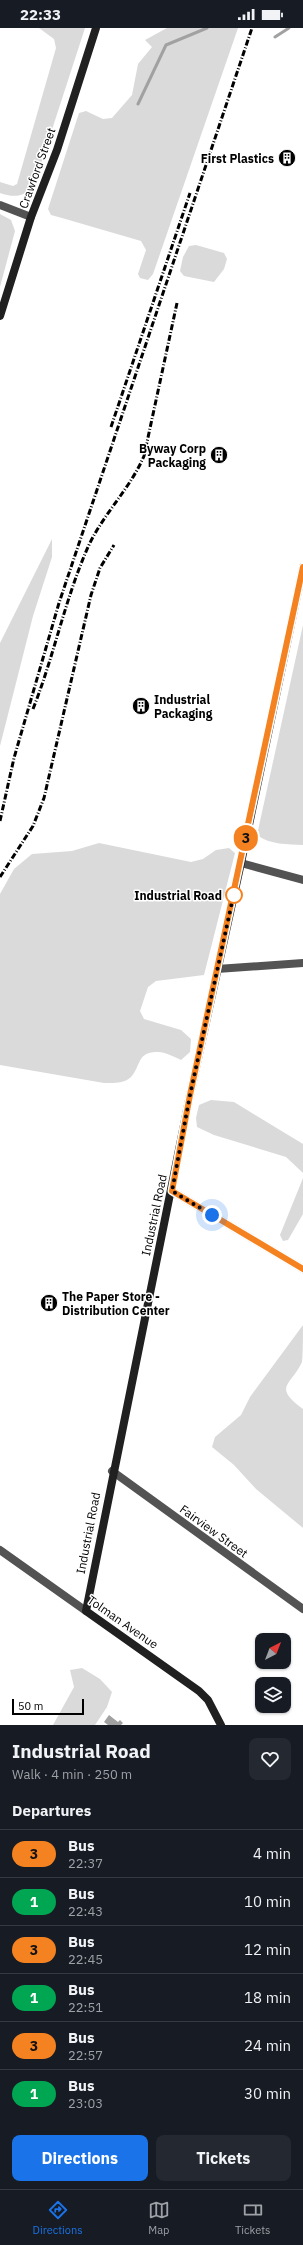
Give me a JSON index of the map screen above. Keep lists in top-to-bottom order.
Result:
{
  "streets": {
    "street": [
      "Crawford Street",
      "Industrial Road",
      "Fairview Street",
      "Tolman Avenue"
    ]
  },
  "crossings": [
    ["Industrial Road", "Fairview Street"],
    ["Industrial Road", "Tolman Avenue"]
  ],
  "places": {
    "building": [
      "First Plastics",
      "Byway Corp Packaging",
      "Industrial Packaging",
      "The Paper Store - Distribution Center"
    ],
    "other": ["Industrial Road"]
  },
  "lines": ["bus line 3"],
  "scale_bar": "50 m",
  "north": "top right",
  "page": {
    "status": "22:33",
    "on_map": "3",
    "scale": "50 m",
    "heading": [
      ["Industrial Road", "Walk · 4 min · 250 m"],
      "Departures"
    ],
    "list": [
      {
        "mark": "3",
        "name": "Bus",
        "note": "22:37",
        "value": "4 min"
      },
      {
        "mark": "1",
        "name": "Bus",
        "note": "22:43",
        "value": "10 min"
      },
      {
        "mark": "3",
        "name": "Bus",
        "note": "22:45",
        "value": "12 min"
      },
      {
        "mark": "1",
        "name": "Bus",
        "note": "22:51",
        "value": "18 min"
      },
      {
        "mark": "3",
        "name": "Bus",
        "note": "22:57",
        "value": "24 min"
      },
      {
        "mark": "1",
        "name": "Bus",
        "note": "23:03",
        "value": "30 min"
      }
    ],
    "buttons": ["Directions", "Tickets"],
    "tabs": ["Directions", "Map", "Tickets"]
  }
}
